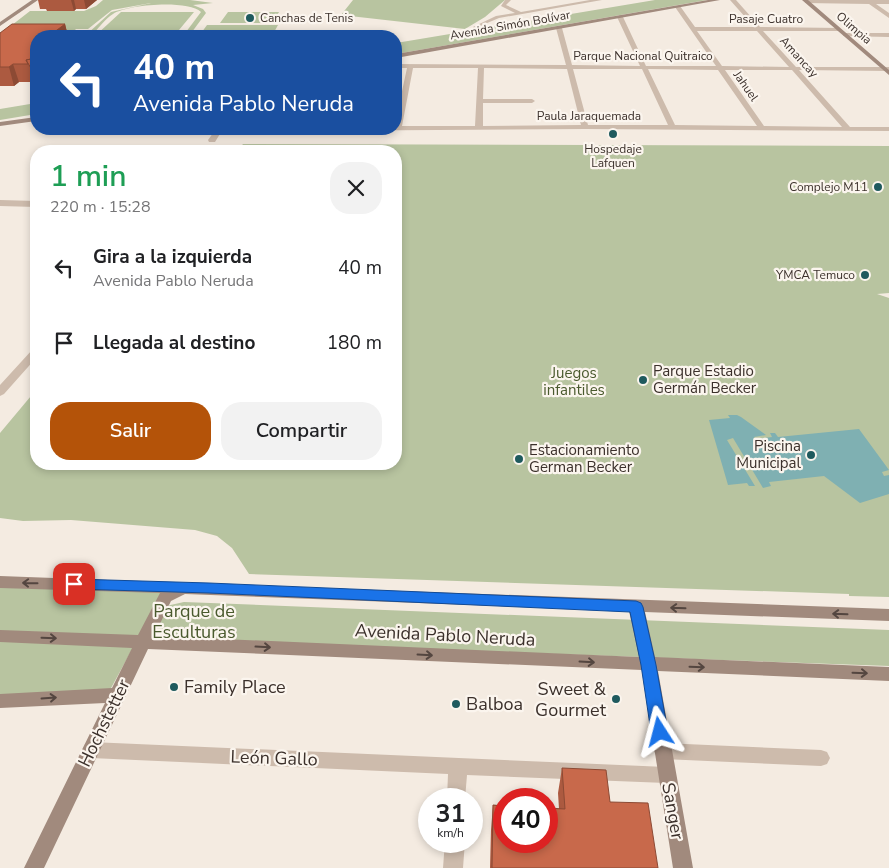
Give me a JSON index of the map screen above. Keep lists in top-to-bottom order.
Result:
{
  "streets": {
    "street": [
      "Pasaje Cuatro",
      "Avenida Simón Bolívar",
      "Olimpia",
      "Parque Nacional Quitraico",
      "Amancay",
      "Jahuel",
      "Paula Jaraquemada",
      "Avenida Pablo Neruda",
      "Hochstetter",
      "León Gallo",
      "Sanger"
    ]
  },
  "crossings": [
    ["Pasaje Cuatro", "Olimpia"],
    ["Pasaje Cuatro", "Amancay"],
    ["Pasaje Cuatro", "Jahuel"],
    ["Avenida Simón Bolívar", "Jahuel"],
    ["Olimpia", "Parque Nacional Quitraico"],
    ["Parque Nacional Quitraico", "Amancay"],
    ["Parque Nacional Quitraico", "Jahuel"],
    ["Amancay", "Paula Jaraquemada"],
    ["Jahuel", "Paula Jaraquemada"],
    ["Avenida Pablo Neruda", "Hochstetter"],
    ["Avenida Pablo Neruda", "Sanger"],
    ["Hochstetter", "León Gallo"],
    ["León Gallo", "Sanger"]
  ],
  "parks": ["Juegos infantiles", "Parque de Esculturas"],
  "places": [
    "Canchas de Tenis",
    "Hospedaje Lafquen",
    "Complejo M11",
    "YMCA Temuco",
    "Parque Estadio Germán Becker",
    "Piscina Municipal",
    "Estacionamiento German Becker",
    "Family Place",
    "Sweet & Gourmet",
    "Balboa"
  ],
  "page": {
    "turn": ["40 m", "Avenida Pablo Neruda"],
    "heading": ["1 min", "220 m · 15:28"],
    "list": [
      {
        "name": "Gira a la izquierda",
        "note": "Avenida Pablo Neruda",
        "value": "40 m"
      },
      {
        "name": "Llegada al destino",
        "value": "180 m"
      }
    ],
    "buttons": ["Salir", "Compartir"],
    "speed": "31 km/h",
    "limit": "40"
  }
}
